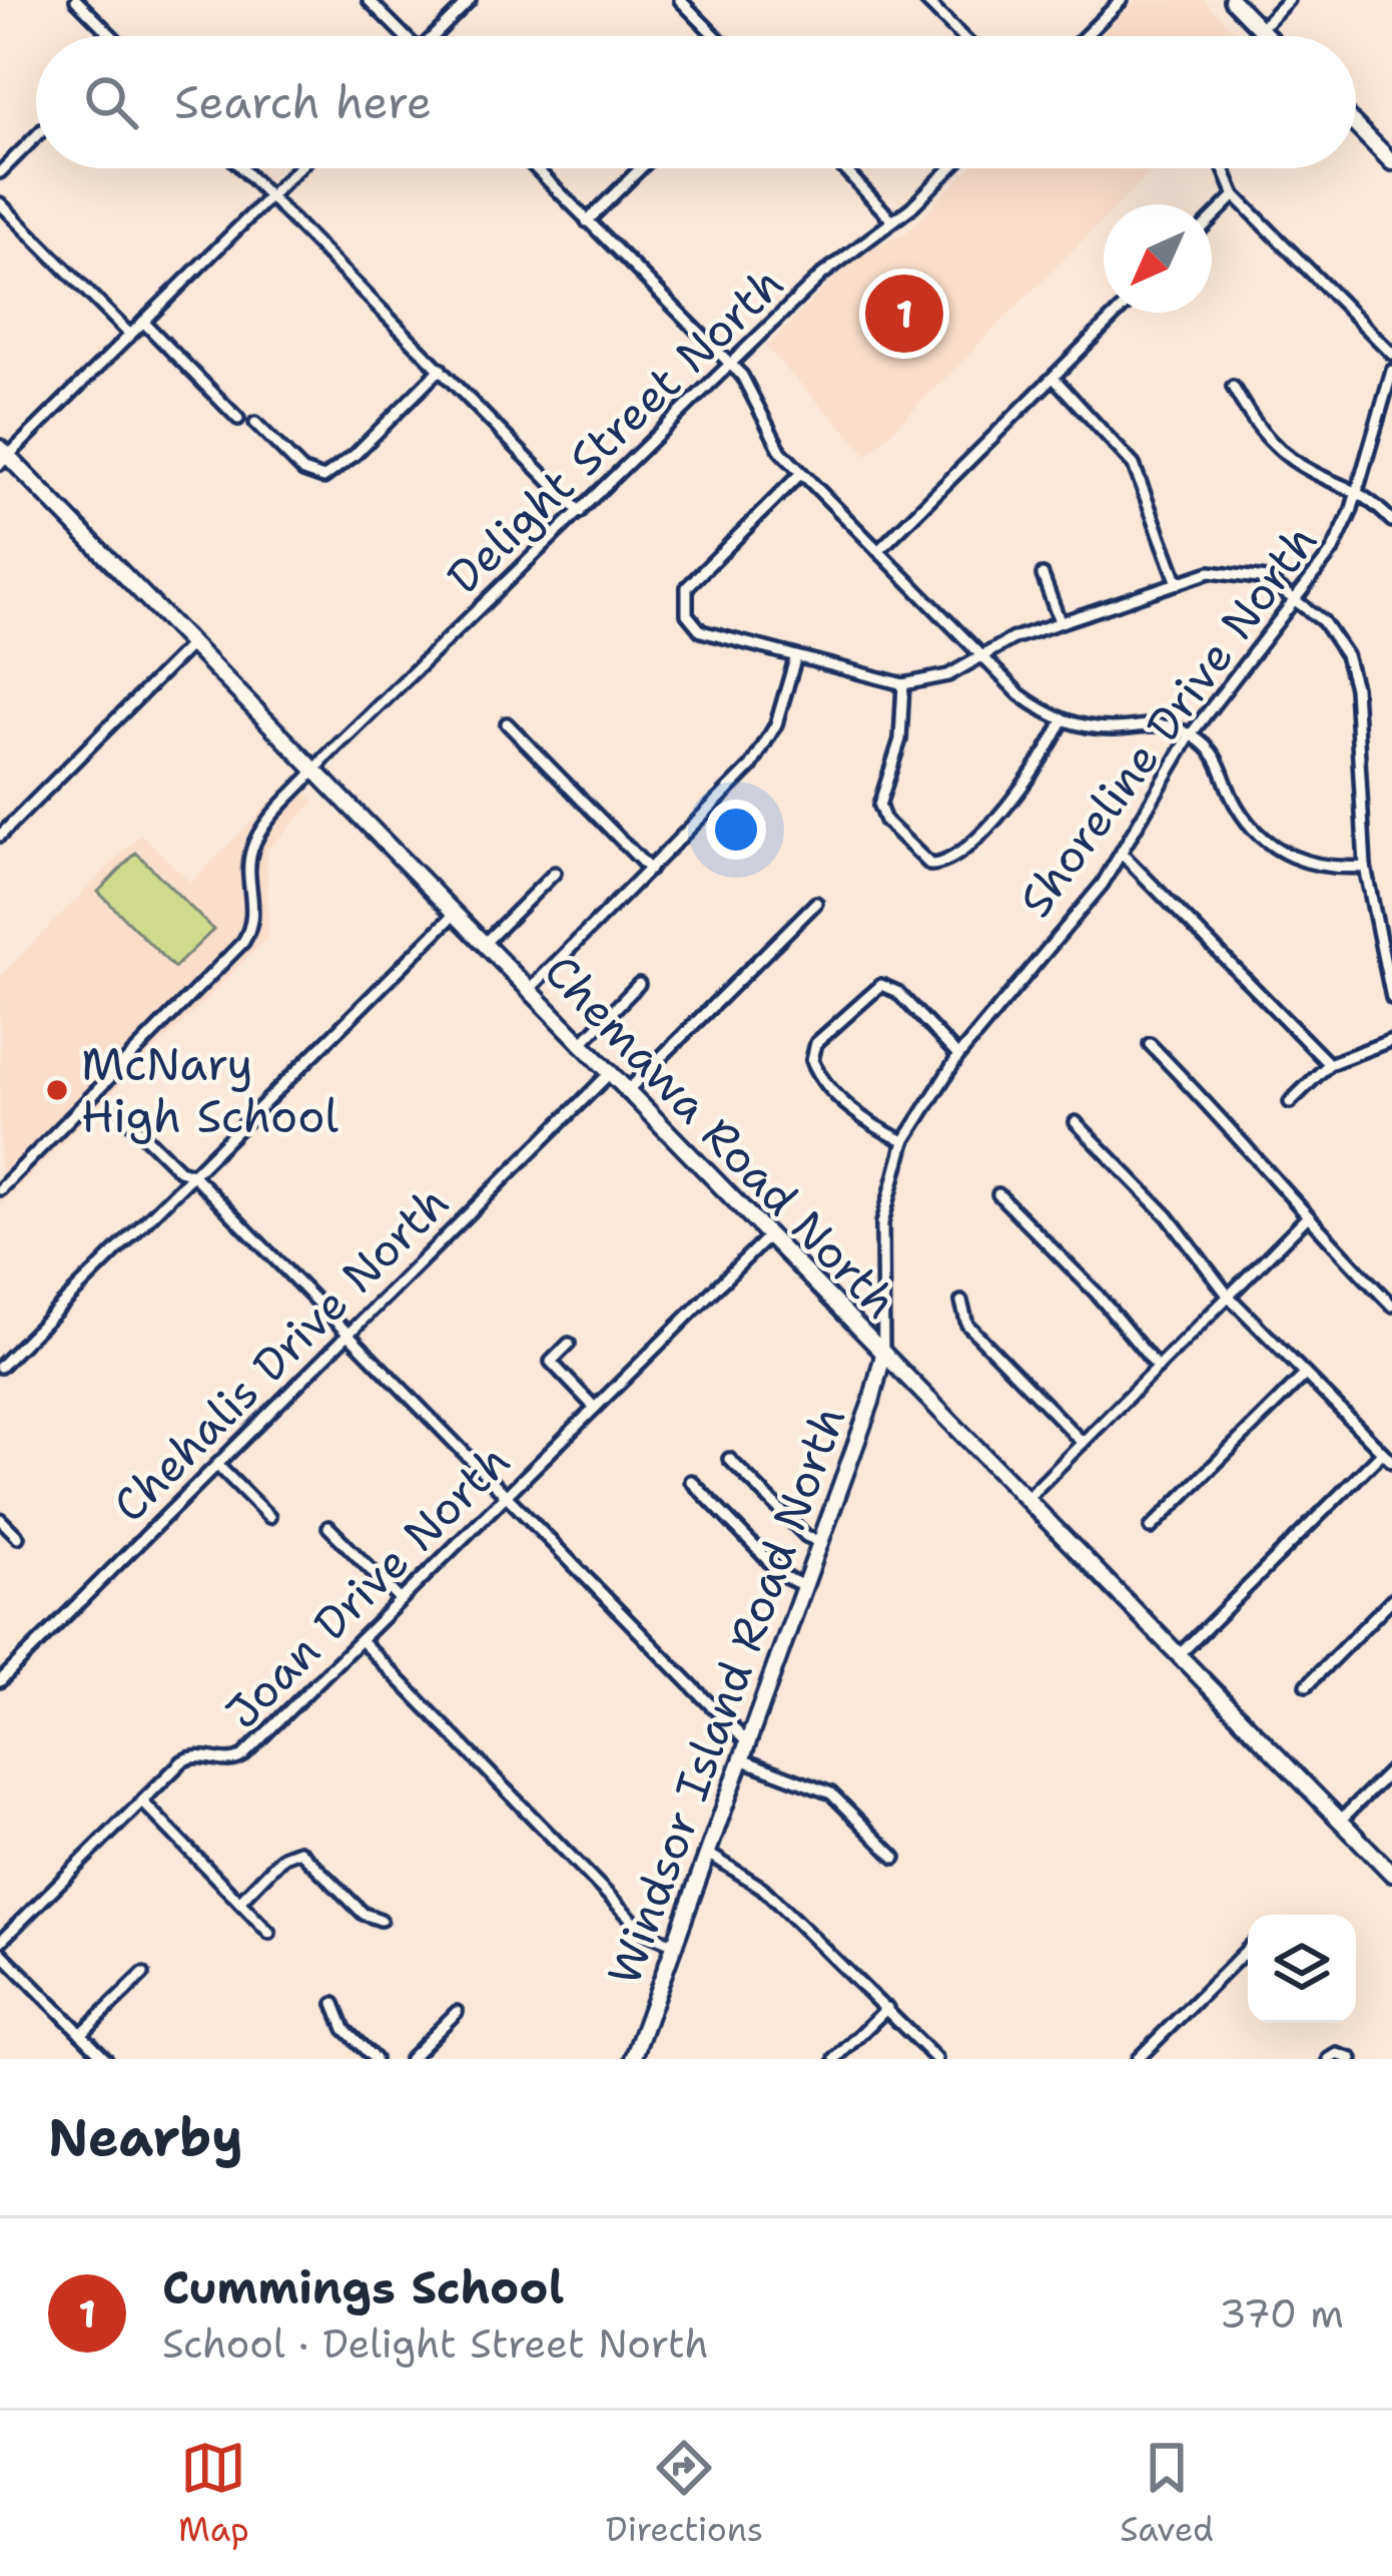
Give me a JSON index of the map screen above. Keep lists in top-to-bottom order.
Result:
{
  "streets": {
    "street": [
      "Delight Street North",
      "Shoreline Drive North",
      "Chemawa Road North",
      "Chehalis Drive North",
      "Joan Drive North",
      "Windsor Island Road North"
    ]
  },
  "crossings": [
    ["Delight Street North", "Chemawa Road North"],
    ["Shoreline Drive North", "Chemawa Road North"],
    ["Shoreline Drive North", "Windsor Island Road North"],
    ["Chemawa Road North", "Chehalis Drive North"],
    ["Chemawa Road North", "Joan Drive North"],
    ["Chemawa Road North", "Windsor Island Road North"]
  ],
  "places": ["McNary High School"],
  "north": "bottom left",
  "page": {
    "search": "Search here",
    "pins": "1",
    "heading": "Nearby",
    "list": [
      {
        "mark": "1",
        "name": "Cummings School",
        "note": "School · Delight Street North",
        "value": "370 m"
      }
    ],
    "nav": ["Map", "Directions", "Saved"]
  }
}
